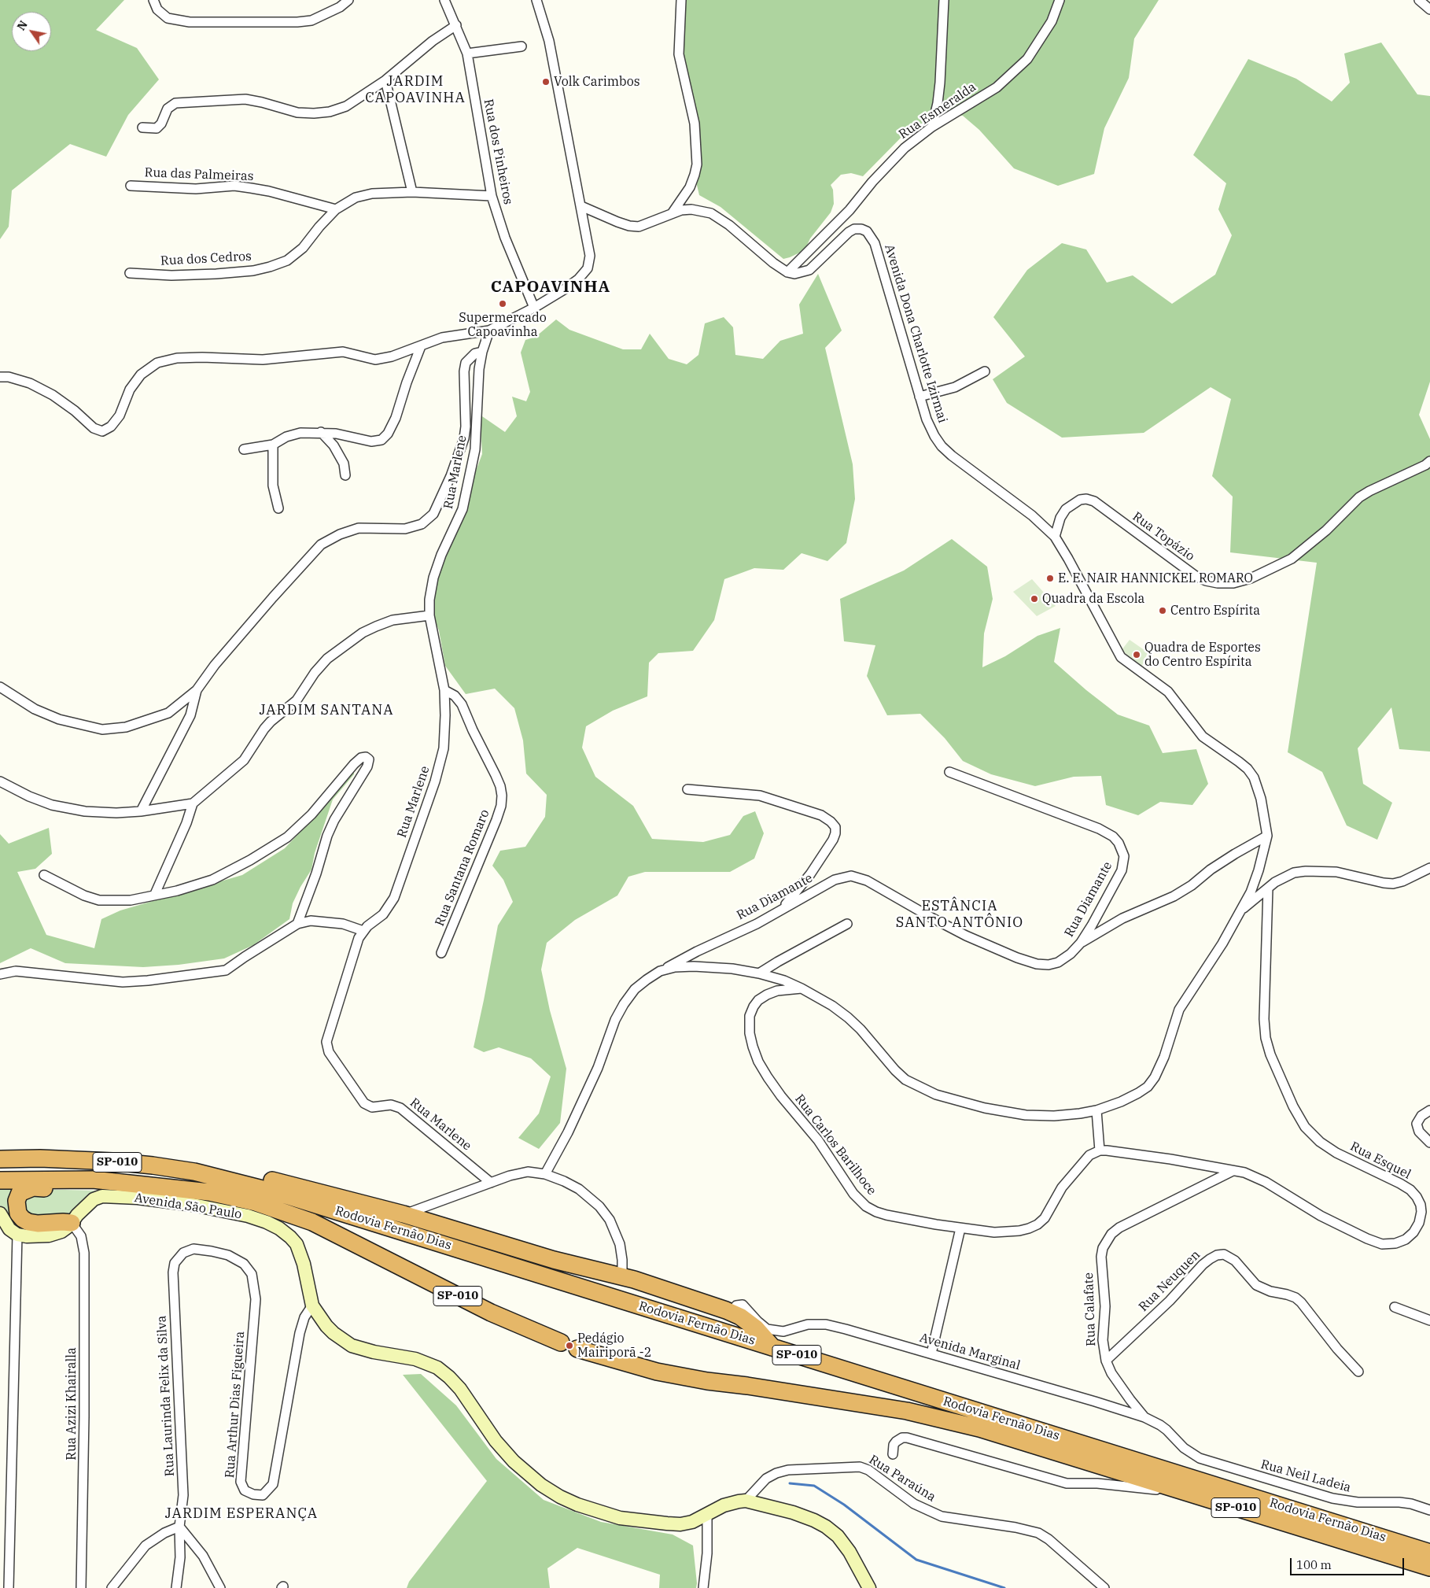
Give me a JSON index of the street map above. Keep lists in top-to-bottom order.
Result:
{
  "streets": {
    "highway": ["SP-010", "Rodovia Fernão Dias"],
    "street": [
      "Rua Esmeralda",
      "Rua dos Pinheiros",
      "Rua das Palmeiras",
      "Rua dos Cedros",
      "Avenida Dona Charlotte Izirmai",
      "Rua Marlene",
      "Rua Topázio",
      "Rua Santana Romaro",
      "Rua Diamante",
      "Rua Carlos Barilhoce",
      "Rua Esquel",
      "Avenida São Paulo",
      "Rua Neuquen",
      "Rua Calafate",
      "Avenida Marginal",
      "Rua Laurinda Felix da Silva",
      "Rua Azizi Khairalla",
      "Rua Arthur Dias Figueira",
      "Rua Neil Ladeia",
      "Rua Paraúna"
    ]
  },
  "crossings": [
    ["Rua Esmeralda", "Avenida Dona Charlotte Izirmai"],
    ["Rua dos Pinheiros", "Rua dos Cedros"],
    ["Rua das Palmeiras", "Rua dos Cedros"],
    ["Avenida Dona Charlotte Izirmai", "Rua Topázio"],
    ["Avenida Dona Charlotte Izirmai", "Rua Diamante"],
    ["Avenida Dona Charlotte Izirmai", "Rua Carlos Barilhoce"],
    ["Rua Marlene", "Rua Santana Romaro"],
    ["Rua Carlos Barilhoce", "Rua Esquel"],
    ["Rua Esquel", "Rua Calafate"],
    ["Avenida São Paulo", "Rua Azizi Khairalla"],
    ["Avenida São Paulo", "Rua Arthur Dias Figueira"],
    ["Rua Neuquen", "Rua Calafate"],
    ["Rua Calafate", "Avenida Marginal"],
    ["Avenida Marginal", "Rua Neil Ladeia"],
    ["Rua Laurinda Felix da Silva", "Rua Arthur Dias Figueira"]
  ],
  "districts": [
    "JARDIM CAPOAVINHA",
    "CAPOAVINHA",
    "JARDIM SANTANA",
    "ESTÂNCIA SANTO ANTÔNIO",
    "JARDIM ESPERANÇA"
  ],
  "places": [
    "Volk Carimbos",
    "Supermercado Capoavinha",
    "E. E. NAIR HANNICKEL ROMARO",
    "Quadra da Escola",
    "Centro Espírita",
    "Quadra de Esportes do Centro Espírita",
    "Pedágio Mairiporã -2"
  ],
  "scale_bar": "100 m",
  "north": "top left"
}
